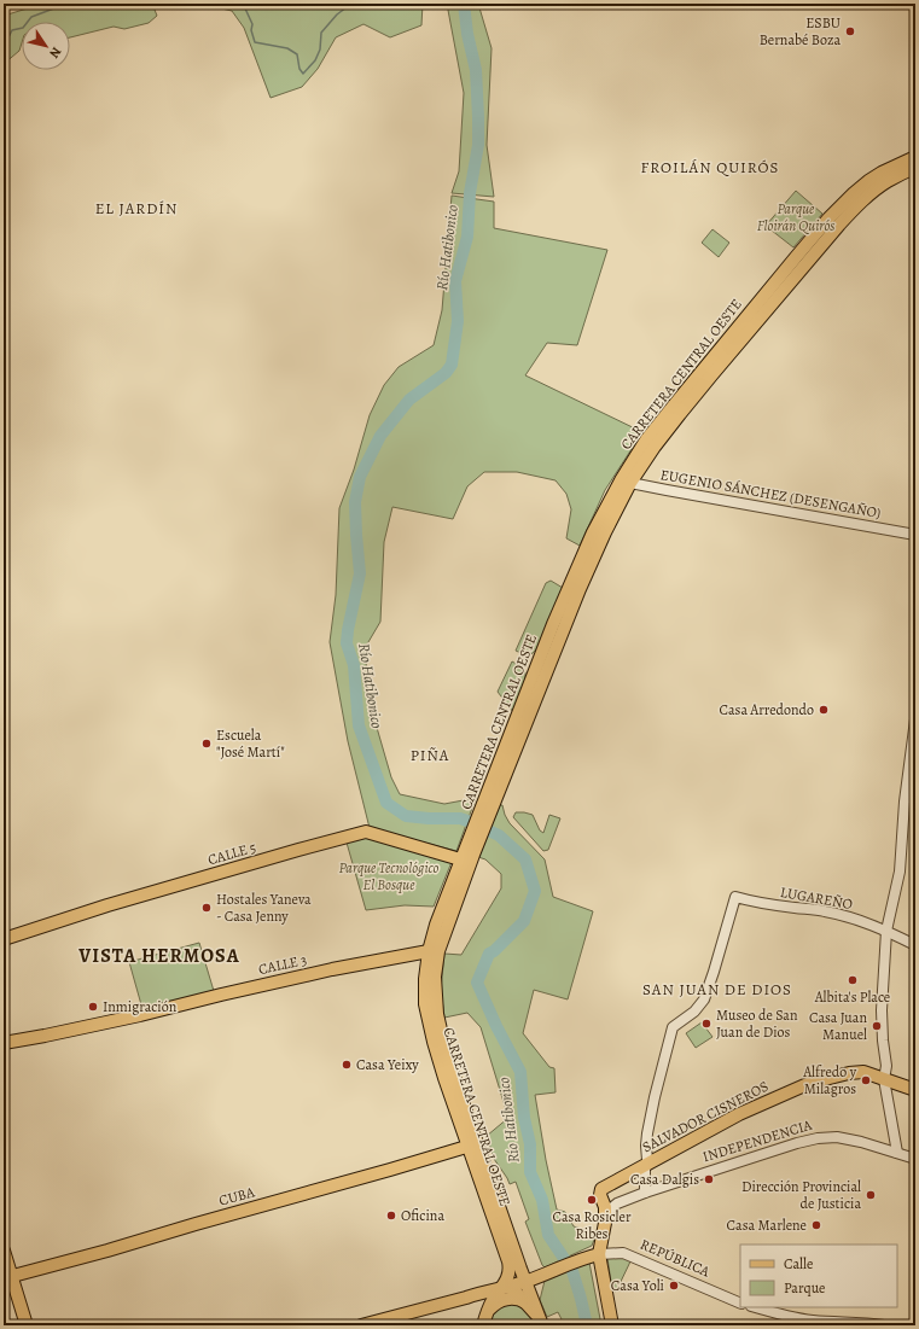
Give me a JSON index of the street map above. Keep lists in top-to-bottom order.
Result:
{
  "streets": {
    "main road": [
      "CARRETERA CENTRAL OESTE",
      "CALLE 5",
      "CALLE 3",
      "SALVADOR CISNEROS",
      "CUBA",
      "REPÚBLICA"
    ],
    "street": ["EUGENIO SÁNCHEZ (DESENGAÑO)", "LUGAREÑO", "INDEPENDENCIA"]
  },
  "crossings": [
    ["CARRETERA CENTRAL OESTE", "EUGENIO SÁNCHEZ (DESENGAÑO)"],
    ["CARRETERA CENTRAL OESTE", "CALLE 5"],
    ["CARRETERA CENTRAL OESTE", "CALLE 3"],
    ["CARRETERA CENTRAL OESTE", "CUBA"],
    ["LUGAREÑO", "SALVADOR CISNEROS"],
    ["SALVADOR CISNEROS", "INDEPENDENCIA"],
    ["SALVADOR CISNEROS", "REPÚBLICA"]
  ],
  "districts": [
    "FROILÁN QUIRÓS",
    "EL JARDÍN",
    "PIÑA",
    "VISTA HERMOSA",
    "SAN JUAN DE DIOS"
  ],
  "water": ["Río Hatibonico"],
  "parks": ["Parque Floirán Quirós", "Parque Tecnológico El Bosque"],
  "places": [
    "ESBU Bernabé Boza",
    "Casa Arredondo",
    "Escuela \"José Martí\"",
    "Hostales Yaneva - Casa Jenny",
    "Albita's Place",
    "Inmigración",
    "Museo de San Juan de Dios",
    "Casa Juan Manuel",
    "Casa Yeixy",
    "Alfredo y Milagros",
    "Casa Dalgis",
    "Dirección Provincial de Justicia",
    "Casa Rosicler Ribes",
    "Oficina",
    "Casa Marlene",
    "Casa Yoli"
  ],
  "legend": ["Calle", "Parque"],
  "north": "bottom right"
}
